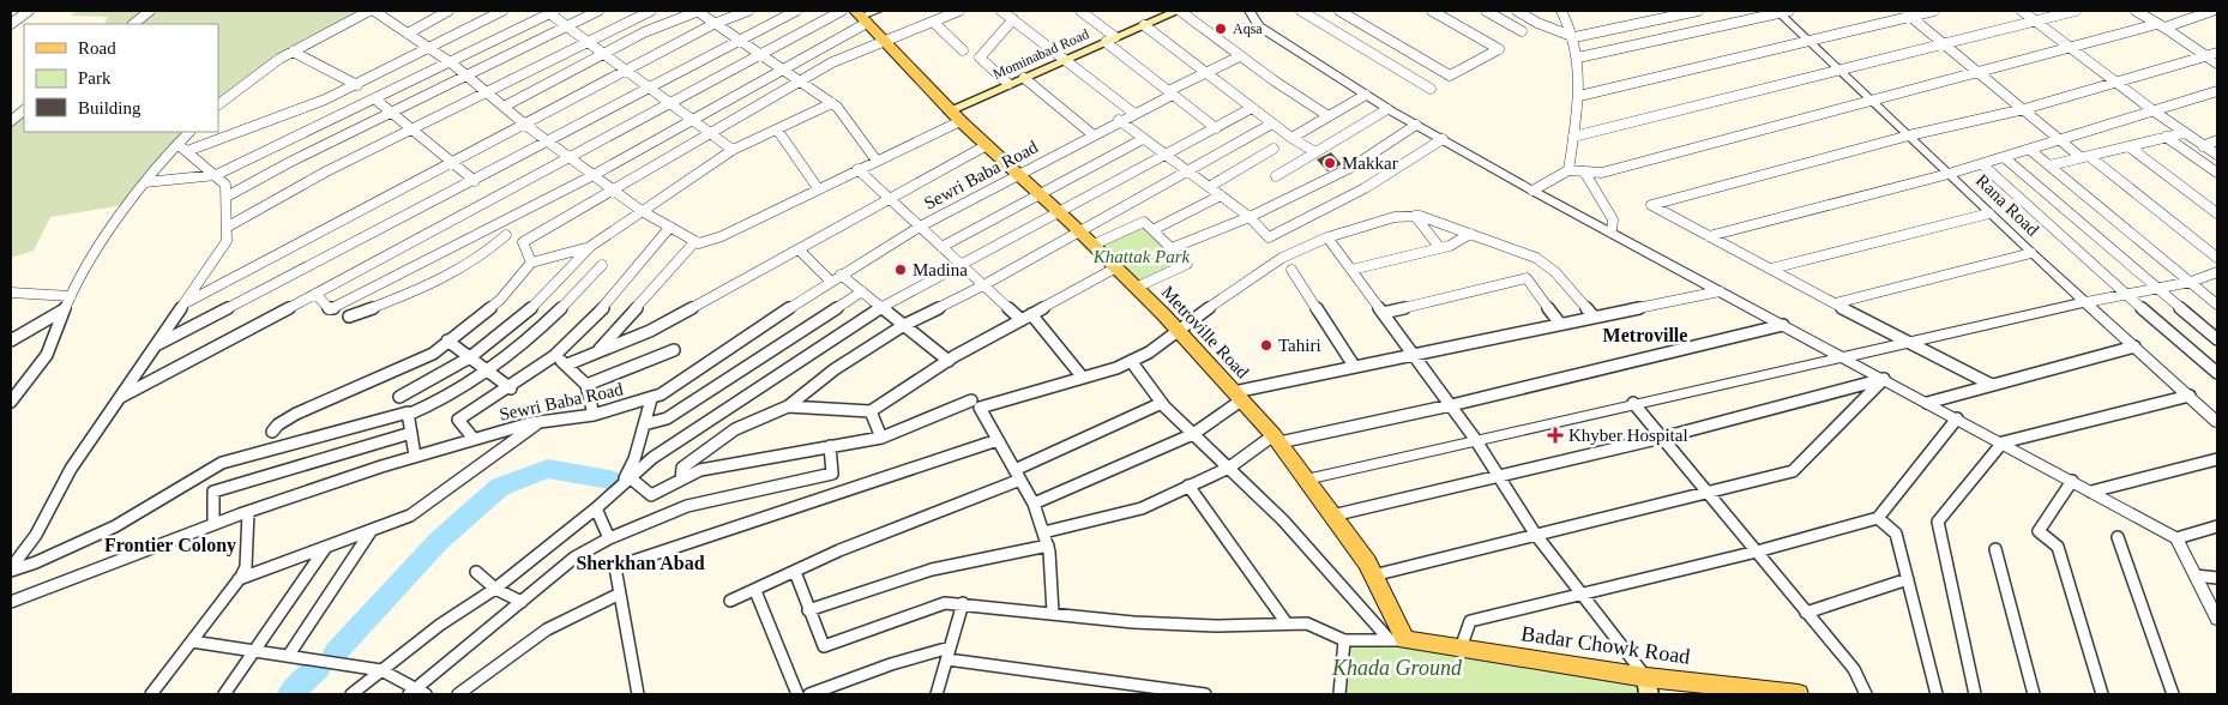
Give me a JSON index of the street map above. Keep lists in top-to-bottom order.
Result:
{
  "streets": {
    "main road": ["Mominabad Road", "Metroville Road", "Badar Chowk Road"],
    "street": ["Sewri Baba Road", "Rana Road"]
  },
  "crossings": [
    ["Mominabad Road", "Metroville Road"],
    ["Sewri Baba Road", "Metroville Road"],
    ["Metroville Road", "Badar Chowk Road"]
  ],
  "districts": ["Metroville", "Frontier Colony", "Sherkhan Abad"],
  "parks": ["Khattak Park", "Khada Ground"],
  "places": {
    "other": [
      "Aqsa",
      "Makkar",
      "Madina",
      "Tahiri"
    ],
    "health": ["Khyber Hospital"]
  },
  "legend": ["Road", "Park", "Building"]
}
